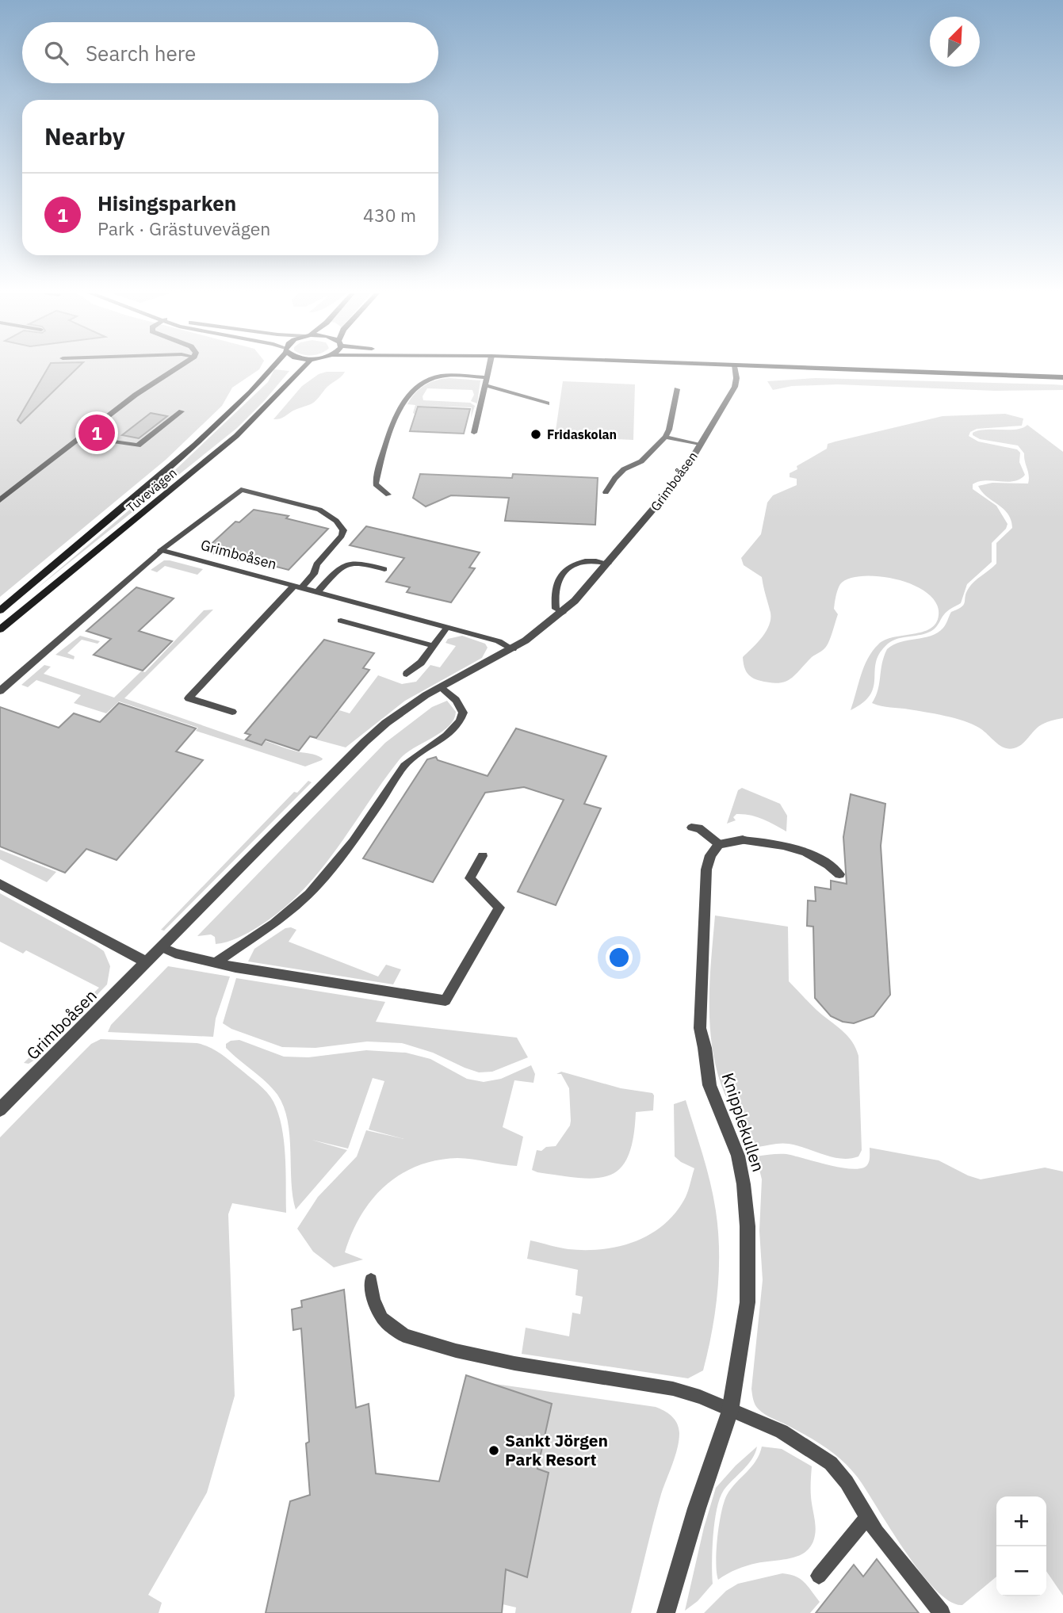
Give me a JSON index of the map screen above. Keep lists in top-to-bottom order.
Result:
{
  "streets": {
    "main road": ["Tuvevägen"],
    "street": ["Grimboåsen", "Knipplekullen"]
  },
  "places": ["Fridaskolan", "Sankt Jörgen Park Resort"],
  "north": "top right",
  "page": {
    "search": "Search here",
    "heading": "Nearby",
    "list": [
      {
        "mark": "1",
        "name": "Hisingsparken",
        "note": "Park · Grästuvevägen",
        "value": "430 m"
      }
    ],
    "pins": "1",
    "map_buttons": ["+", "−"]
  }
}
